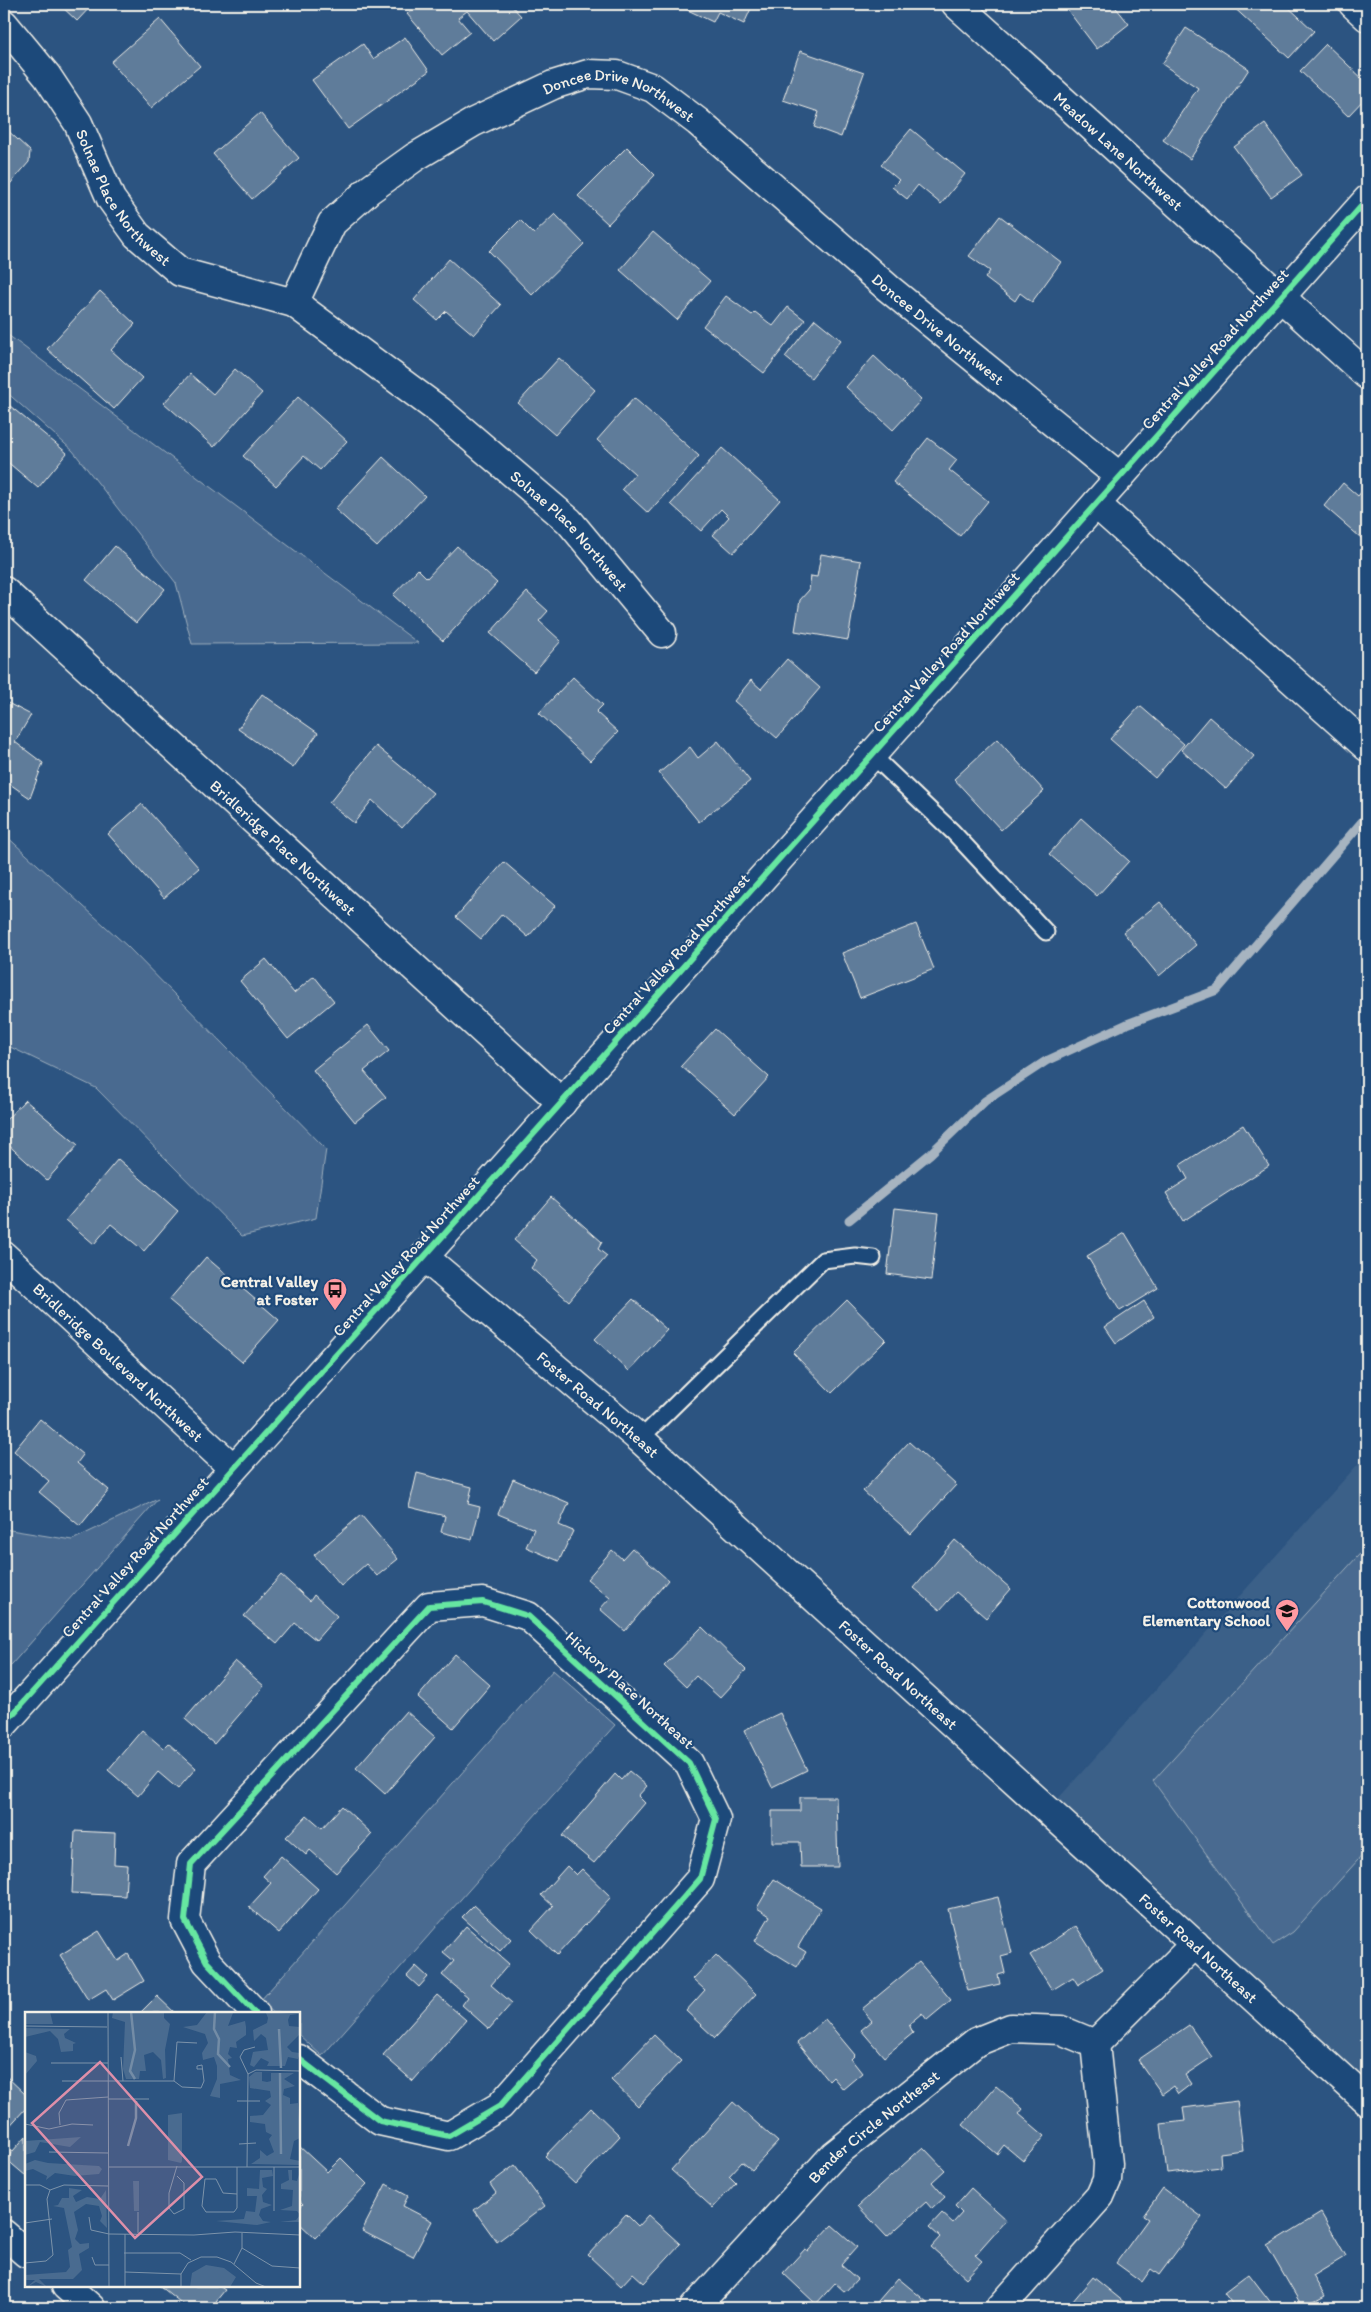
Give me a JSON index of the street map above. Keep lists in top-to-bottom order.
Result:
{
  "streets": {
    "street": [
      "Doncee Drive Northwest",
      "Meadow Lane Northwest",
      "Solnae Place Northwest",
      "Central Valley Road Northwest",
      "Bridleridge Place Northwest",
      "Bridleridge Boulevard Northwest",
      "Foster Road Northeast",
      "Hickory Place Northeast",
      "Bender Circle Northeast"
    ]
  },
  "crossings": [
    ["Doncee Drive Northwest", "Solnae Place Northwest"],
    ["Doncee Drive Northwest", "Central Valley Road Northwest"],
    ["Meadow Lane Northwest", "Central Valley Road Northwest"],
    ["Central Valley Road Northwest", "Bridleridge Place Northwest"],
    ["Central Valley Road Northwest", "Bridleridge Boulevard Northwest"],
    ["Central Valley Road Northwest", "Foster Road Northeast"]
  ],
  "places": {
    "bus stop": ["Central Valley at Foster"],
    "school or university": ["Cottonwood Elementary School"]
  }
}
